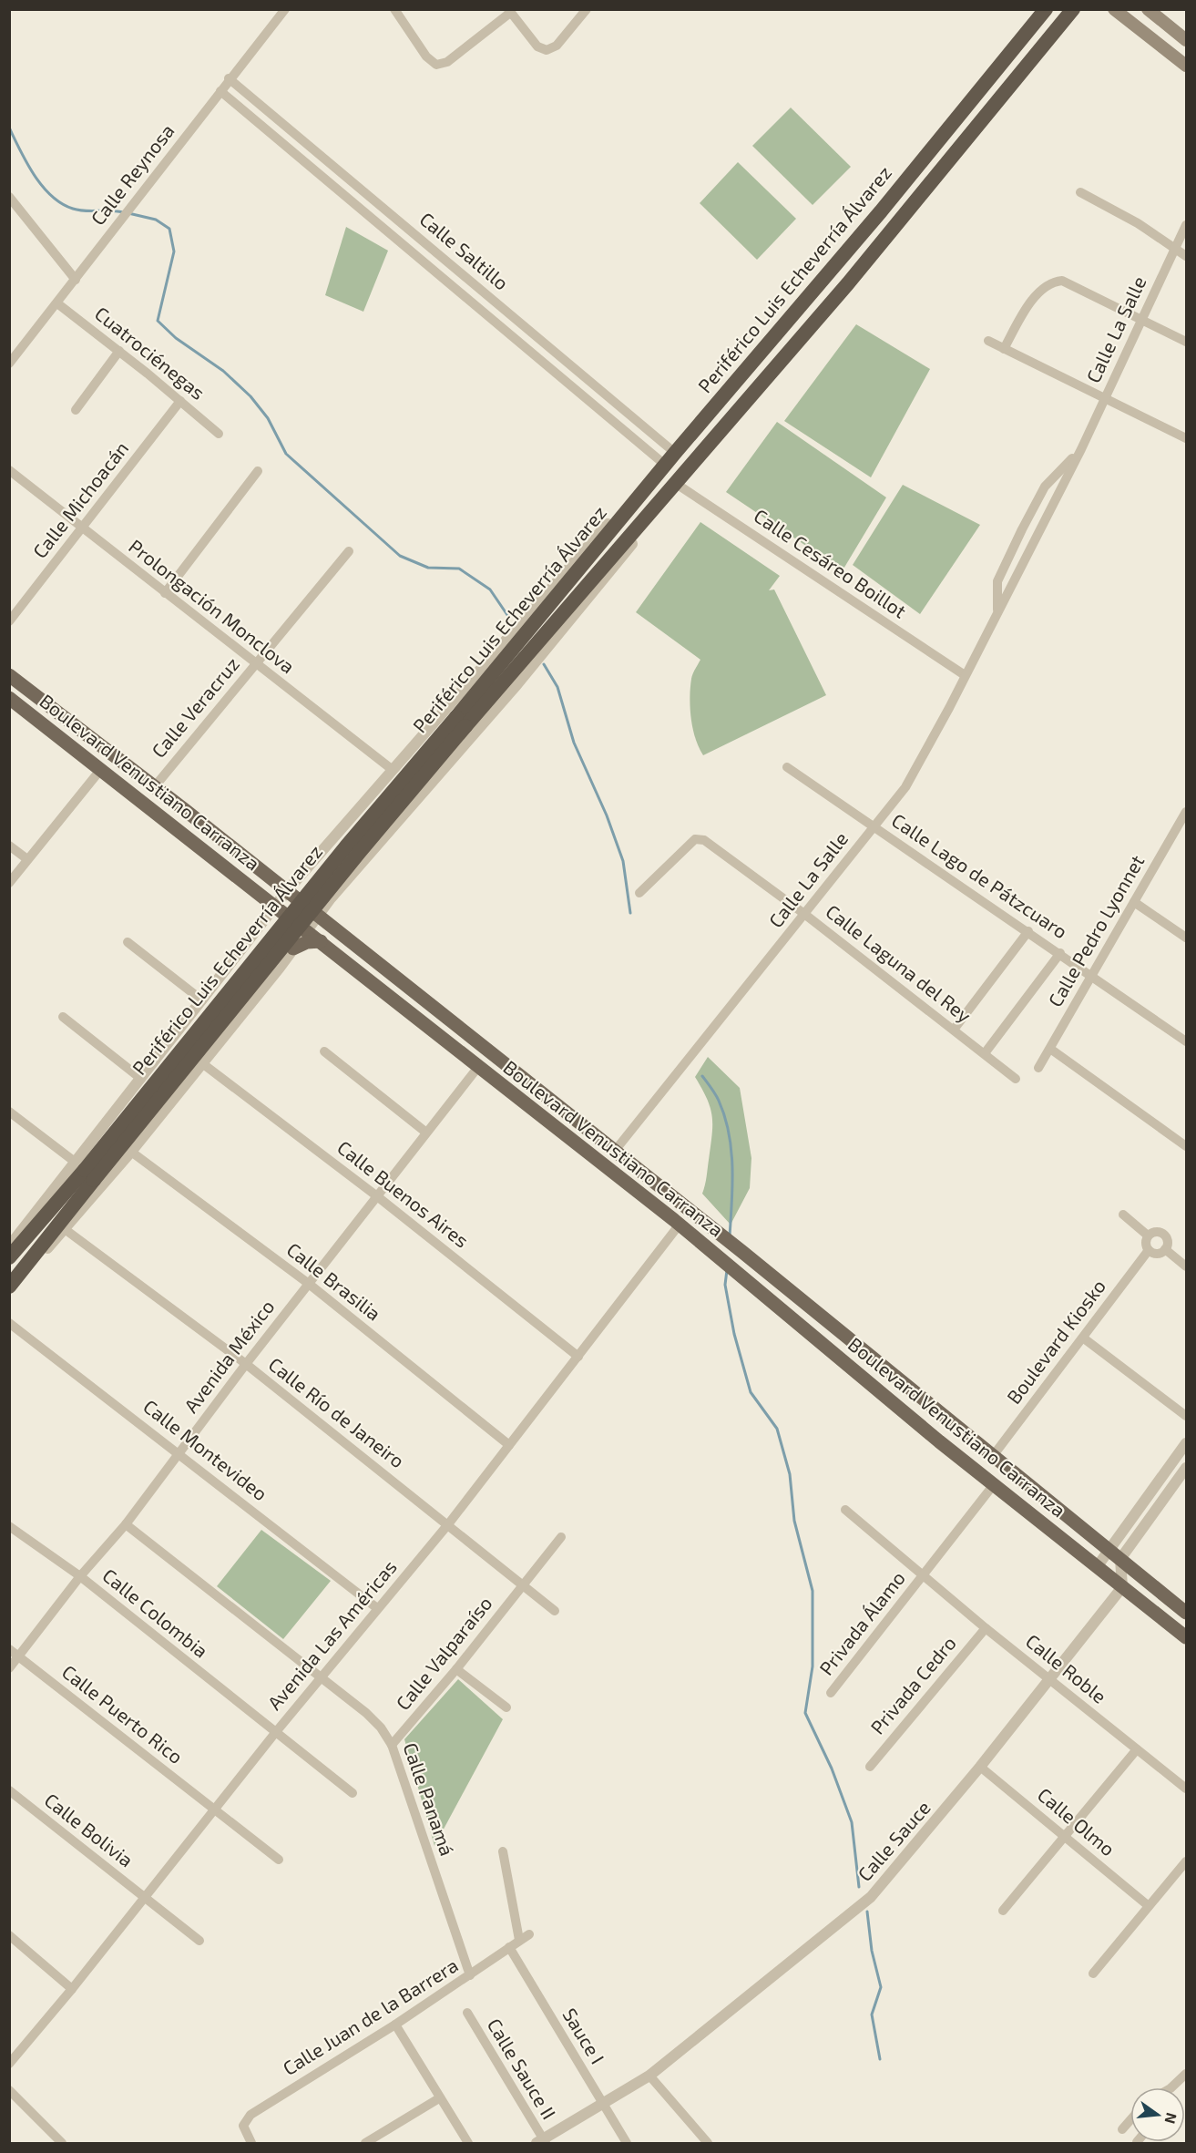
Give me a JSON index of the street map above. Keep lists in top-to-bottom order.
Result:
{
  "streets": {
    "highway": ["Periférico Luis Echeverría Álvarez"],
    "main road": ["Boulevard Venustiano Carranza"],
    "street": [
      "Calle Reynosa",
      "Calle Saltillo",
      "Calle La Salle",
      "Cuatrociénegas",
      "Calle Michoacán",
      "Calle Cesáreo Boillot",
      "Prolongación Monclova",
      "Calle Veracruz",
      "Calle Lago de Pátzcuaro",
      "Calle Pedro Lyonnet",
      "Calle Laguna del Rey",
      "Calle Buenos Aires",
      "Calle Brasilia",
      "Boulevard Kiosko",
      "Avenida México",
      "Calle Río de Janeiro",
      "Calle Montevideo",
      "Calle Colombia",
      "Privada Álamo",
      "Avenida Las Américas",
      "Calle Valparaíso",
      "Calle Roble",
      "Privada Cedro",
      "Calle Puerto Rico",
      "Calle Panamá",
      "Calle Olmo",
      "Calle Bolivia",
      "Calle Sauce",
      "Calle Juan de la Barrera",
      "Sauce I",
      "Calle Sauce II"
    ]
  },
  "crossings": [
    ["Calle Reynosa", "Calle Saltillo"],
    ["Calle Reynosa", "Cuatrociénegas"],
    ["Calle Saltillo", "Periférico Luis Echeverría Álvarez"],
    ["Periférico Luis Echeverría Álvarez", "Calle Cesáreo Boillot"],
    ["Periférico Luis Echeverría Álvarez", "Boulevard Venustiano Carranza"],
    ["Periférico Luis Echeverría Álvarez", "Calle Buenos Aires"],
    ["Periférico Luis Echeverría Álvarez", "Calle Brasilia"],
    ["Periférico Luis Echeverría Álvarez", "Calle Río de Janeiro"],
    ["Calle La Salle", "Calle Cesáreo Boillot"],
    ["Calle La Salle", "Boulevard Venustiano Carranza"],
    ["Calle La Salle", "Calle Lago de Pátzcuaro"],
    ["Calle La Salle", "Calle Laguna del Rey"],
    ["Cuatrociénegas", "Calle Michoacán"],
    ["Calle Michoacán", "Prolongación Monclova"],
    ["Prolongación Monclova", "Calle Veracruz"],
    ["Calle Veracruz", "Boulevard Venustiano Carranza"],
    ["Boulevard Venustiano Carranza", "Boulevard Kiosko"],
    ["Boulevard Venustiano Carranza", "Avenida México"],
    ["Boulevard Venustiano Carranza", "Privada Álamo"],
    ["Boulevard Venustiano Carranza", "Avenida Las Américas"],
    ["Boulevard Venustiano Carranza", "Calle Sauce"],
    ["Calle Lago de Pátzcuaro", "Calle Pedro Lyonnet"],
    ["Calle Buenos Aires", "Avenida México"],
    ["Calle Buenos Aires", "Avenida Las Américas"],
    ["Calle Brasilia", "Avenida México"],
    ["Calle Brasilia", "Avenida Las Américas"],
    ["Avenida México", "Calle Río de Janeiro"],
    ["Avenida México", "Calle Montevideo"],
    ["Avenida México", "Calle Colombia"],
    ["Avenida México", "Calle Puerto Rico"],
    ["Avenida México", "Calle Panamá"],
    ["Calle Río de Janeiro", "Avenida Las Américas"],
    ["Calle Río de Janeiro", "Calle Valparaíso"],
    ["Calle Montevideo", "Avenida Las Américas"],
    ["Calle Colombia", "Avenida Las Américas"],
    ["Privada Álamo", "Calle Roble"],
    ["Avenida Las Américas", "Calle Puerto Rico"],
    ["Avenida Las Américas", "Calle Panamá"],
    ["Avenida Las Américas", "Calle Bolivia"],
    ["Calle Valparaíso", "Calle Panamá"],
    ["Calle Roble", "Privada Cedro"],
    ["Calle Roble", "Calle Sauce"],
    ["Calle Panamá", "Calle Juan de la Barrera"],
    ["Calle Olmo", "Calle Sauce"],
    ["Calle Sauce", "Sauce I"],
    ["Calle Sauce", "Calle Sauce II"],
    ["Calle Juan de la Barrera", "Sauce I"]
  ],
  "north": "right"
}
